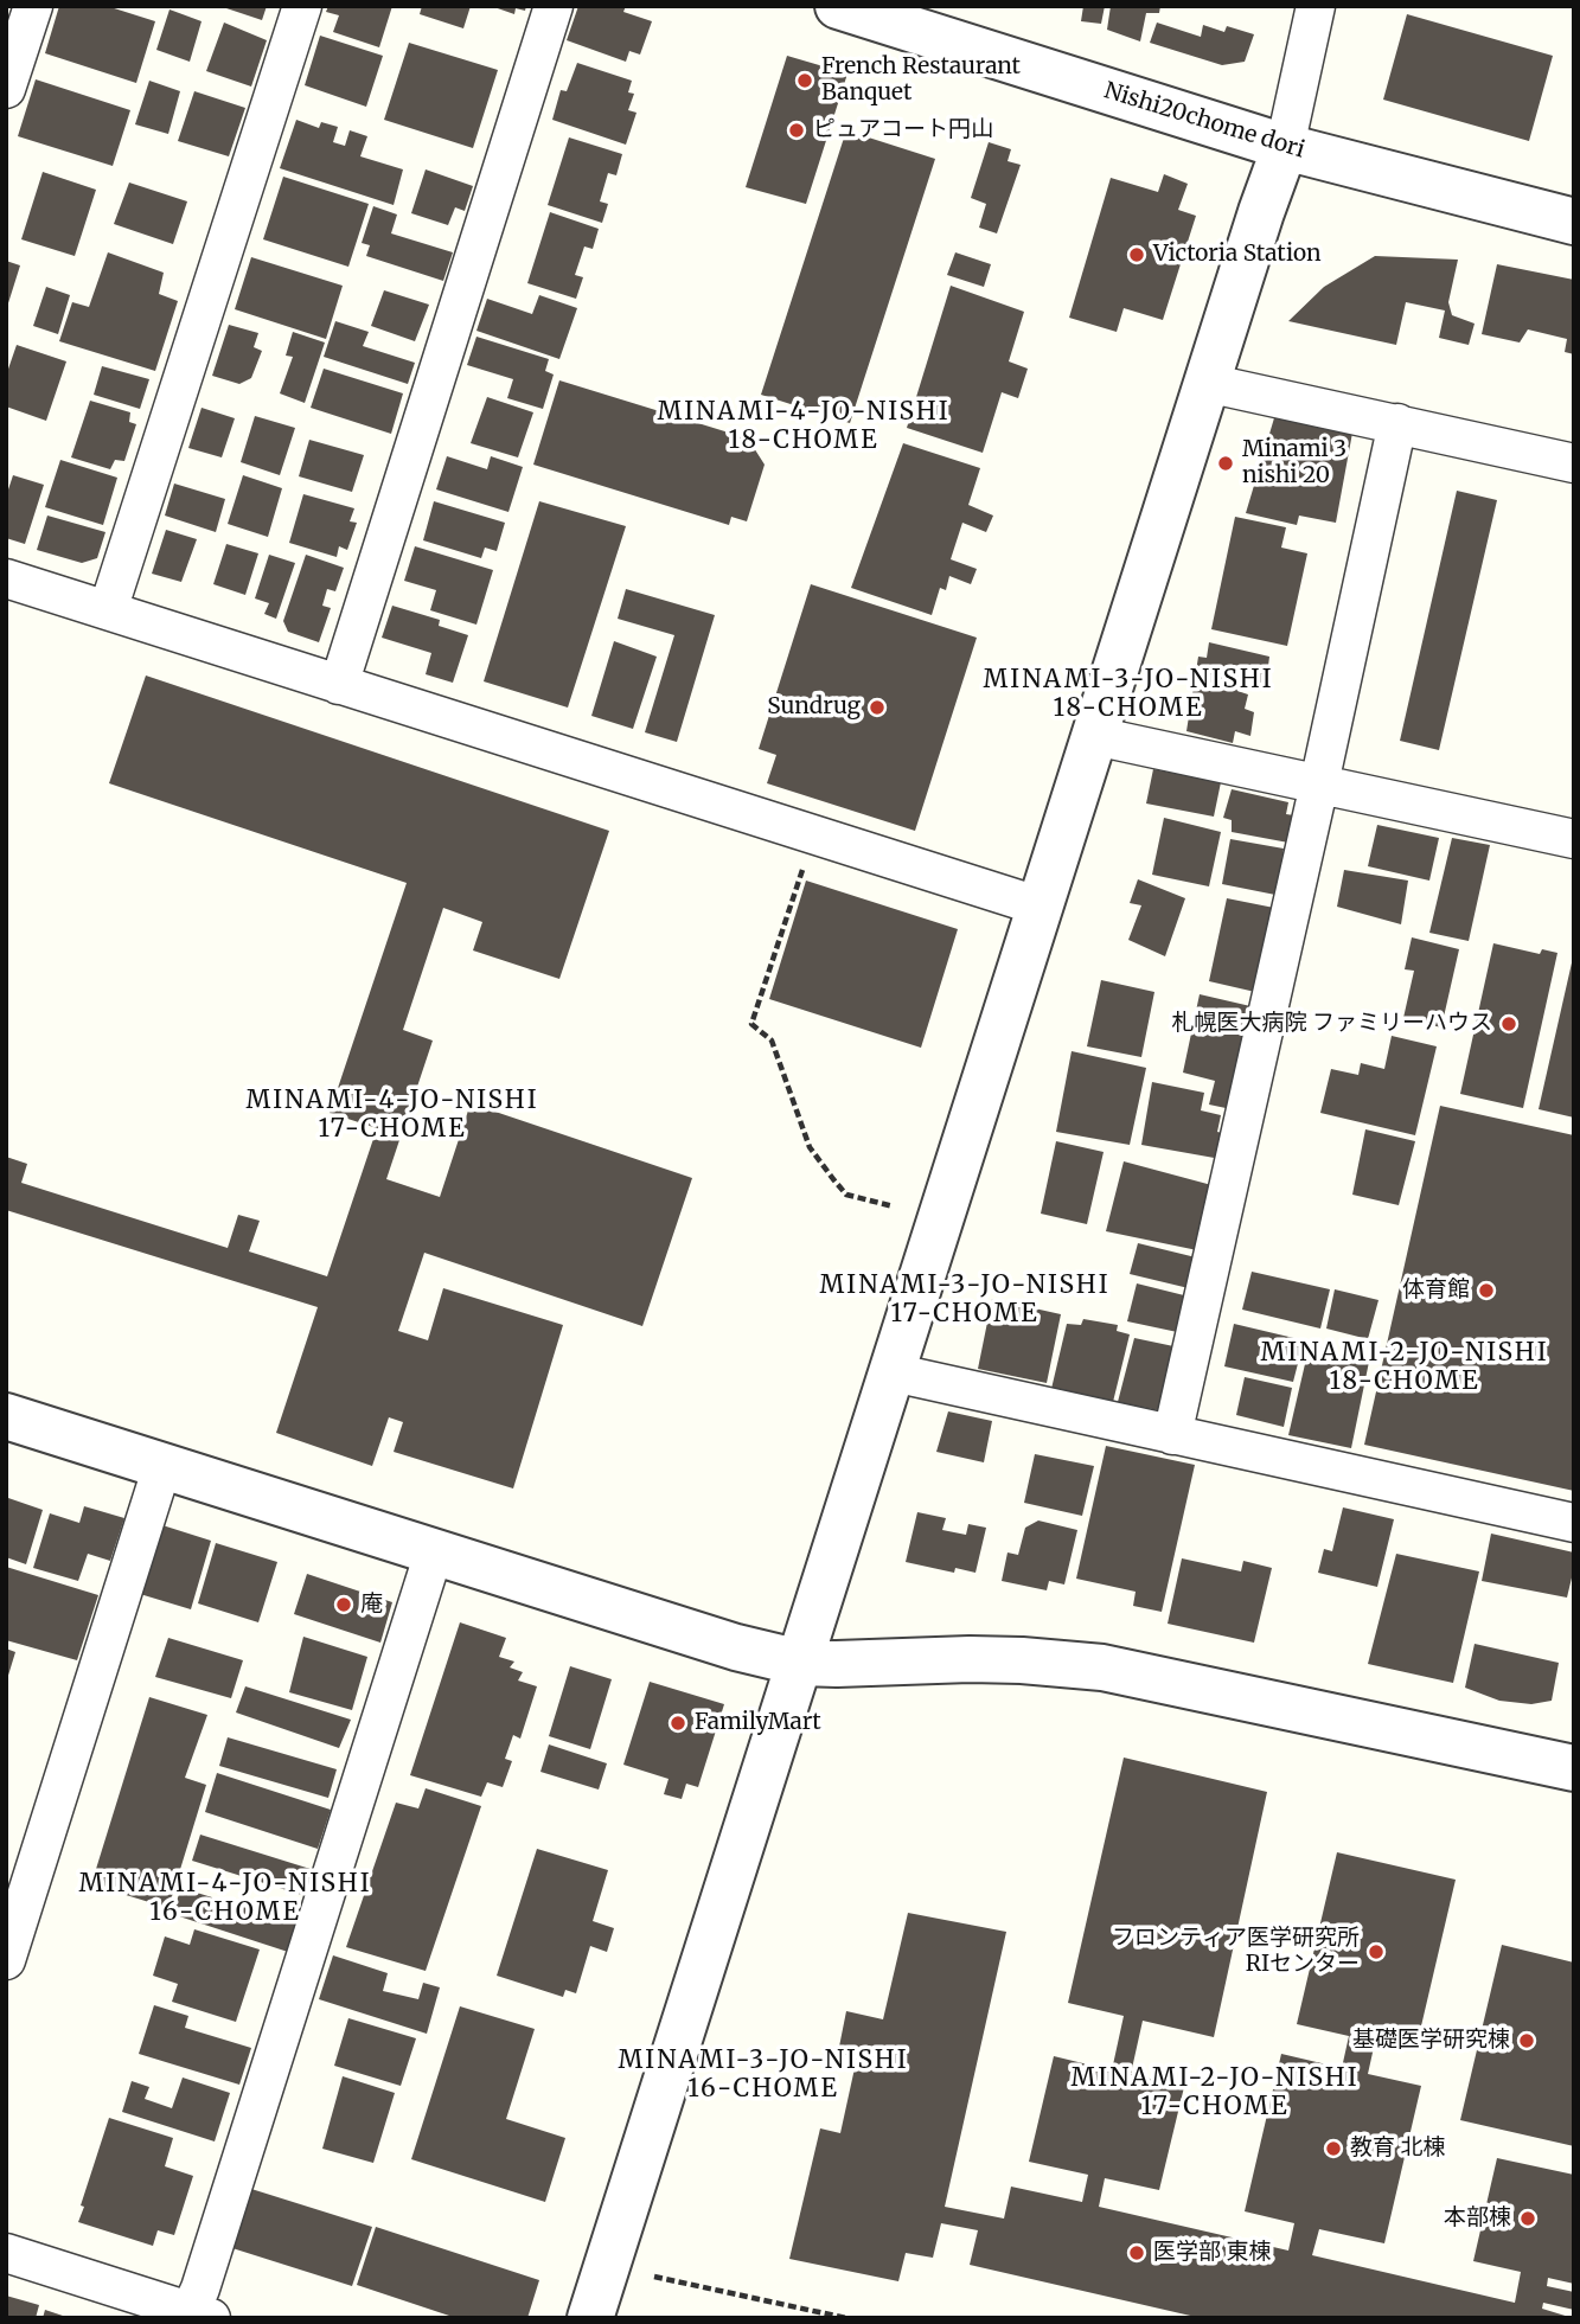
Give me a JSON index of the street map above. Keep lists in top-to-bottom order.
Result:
{
  "streets": {
    "street": ["Nishi20chome dori"]
  },
  "districts": [
    "MINAMI-4-JO-NISHI 18-CHOME",
    "MINAMI-3-JO-NISHI 18-CHOME",
    "MINAMI-4-JO-NISHI 17-CHOME",
    "MINAMI-3-JO-NISHI 17-CHOME",
    "MINAMI-2-JO-NISHI 18-CHOME",
    "MINAMI-4-JO-NISHI 16-CHOME",
    "MINAMI-3-JO-NISHI 16-CHOME",
    "MINAMI-2-JO-NISHI 17-CHOME"
  ],
  "places": [
    "French Restaurant Banquet",
    "ピュアコート円山",
    "Victoria Station",
    "Minami 3 nishi 20",
    "Sundrug",
    "札幌医大病院 ファミリーハウス",
    "体育館",
    "庵",
    "FamilyMart",
    "フロンティア医学研究所 RIセンター",
    "基礎医学研究棟",
    "教育 北棟",
    "本部棟",
    "医学部 東棟"
  ]
}
